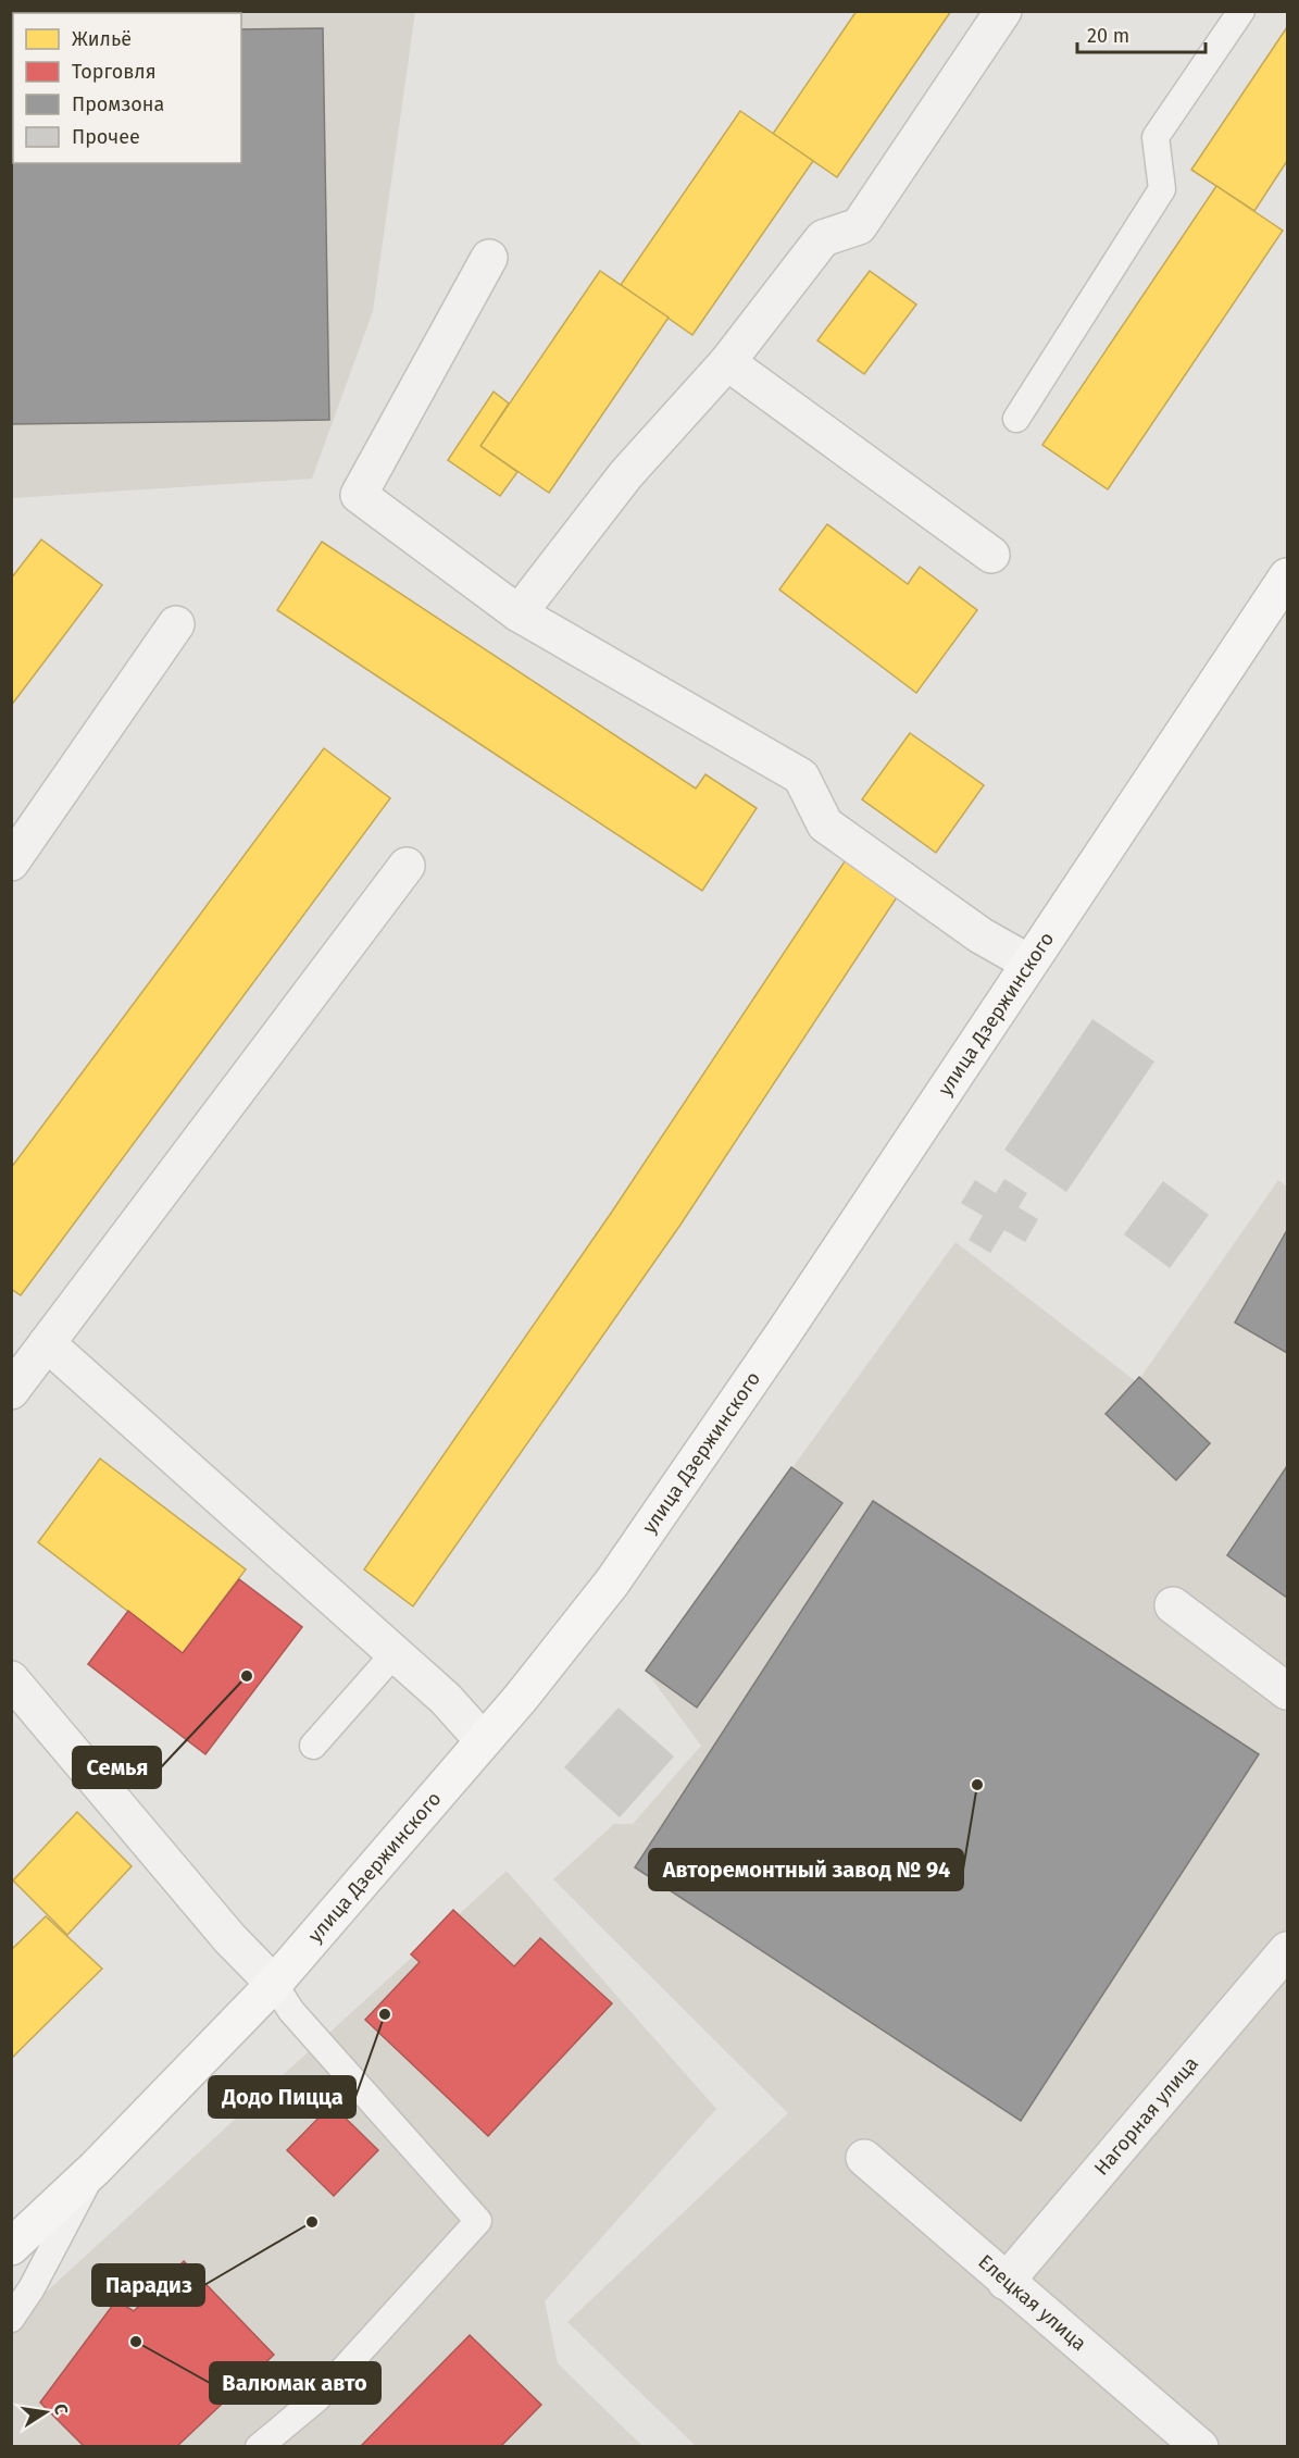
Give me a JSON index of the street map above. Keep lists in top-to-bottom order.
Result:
{
  "streets": {
    "main road": ["улица Дзержинского"],
    "street": ["Нагорная улица", "Елецкая улица"]
  },
  "crossings": [
    ["Нагорная улица", "Елецкая улица"]
  ],
  "places": [
    "Семья",
    "Авторемонтный завод № 94",
    "Додо Пицца",
    "Парадиз",
    "Валюмак авто"
  ],
  "legend": [
    "Жильё",
    "Торговля",
    "Промзона",
    "Прочее"
  ],
  "scale_bar": "20 m",
  "north": "right"
}
